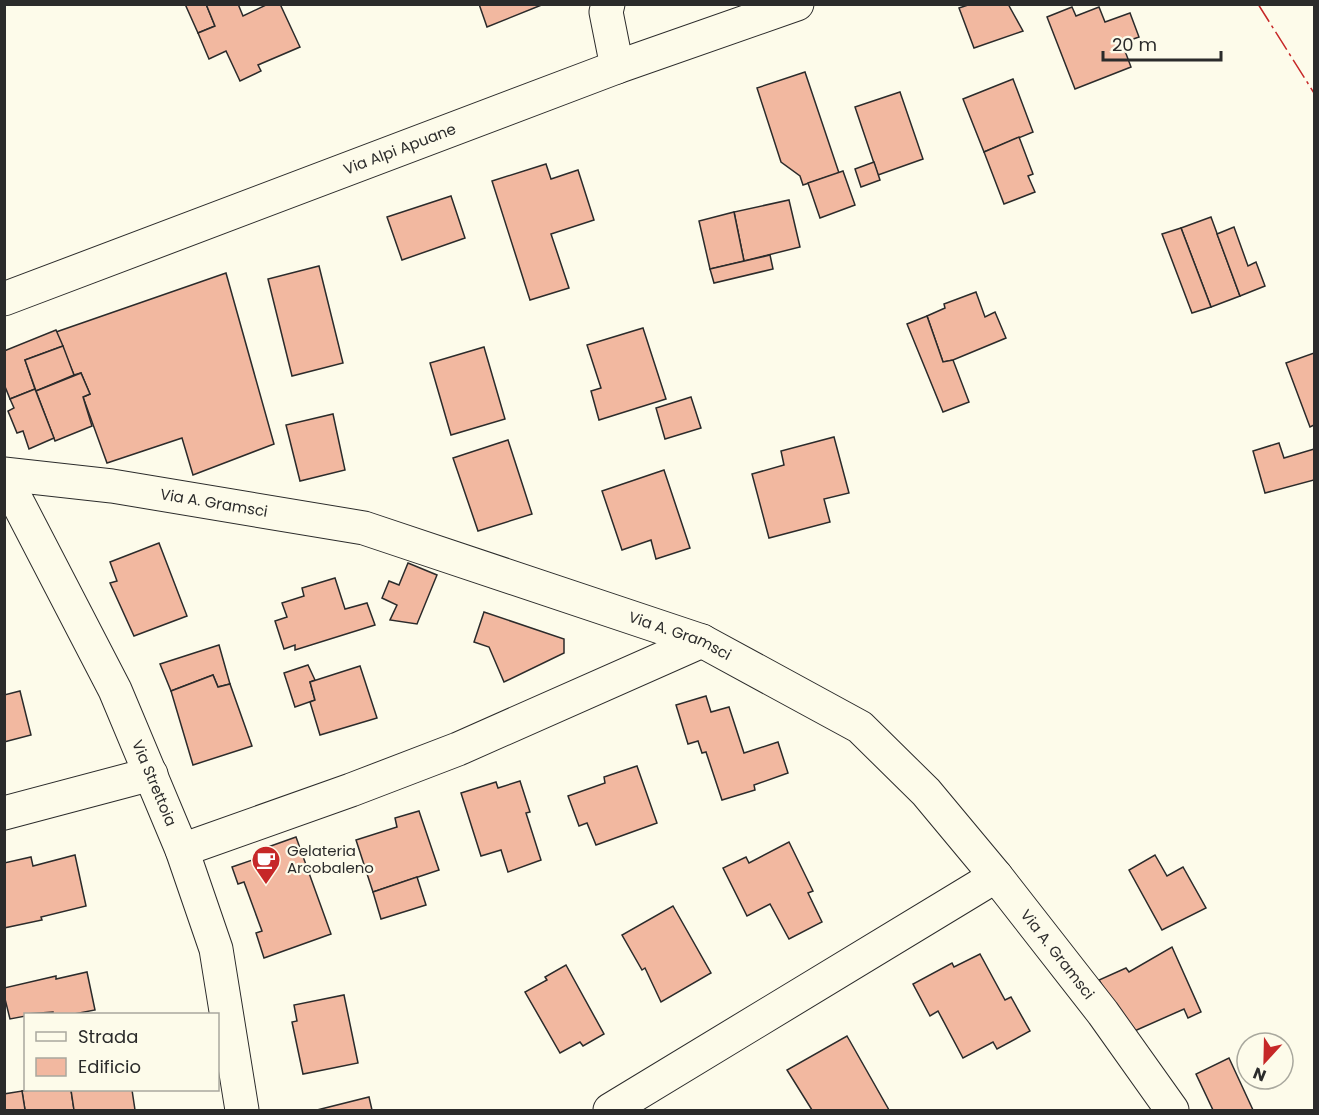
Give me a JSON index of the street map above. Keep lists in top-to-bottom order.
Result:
{
  "streets": {
    "street": ["Via Alpi Apuane", "Via A. Gramsci", "Via Strettoia"]
  },
  "crossings": [
    ["Via A. Gramsci", "Via Strettoia"]
  ],
  "places": {
    "cafe": ["Gelateria Arcobaleno"]
  },
  "legend": ["Strada", "Edificio"],
  "scale_bar": "20 m",
  "north": "bottom"
}
